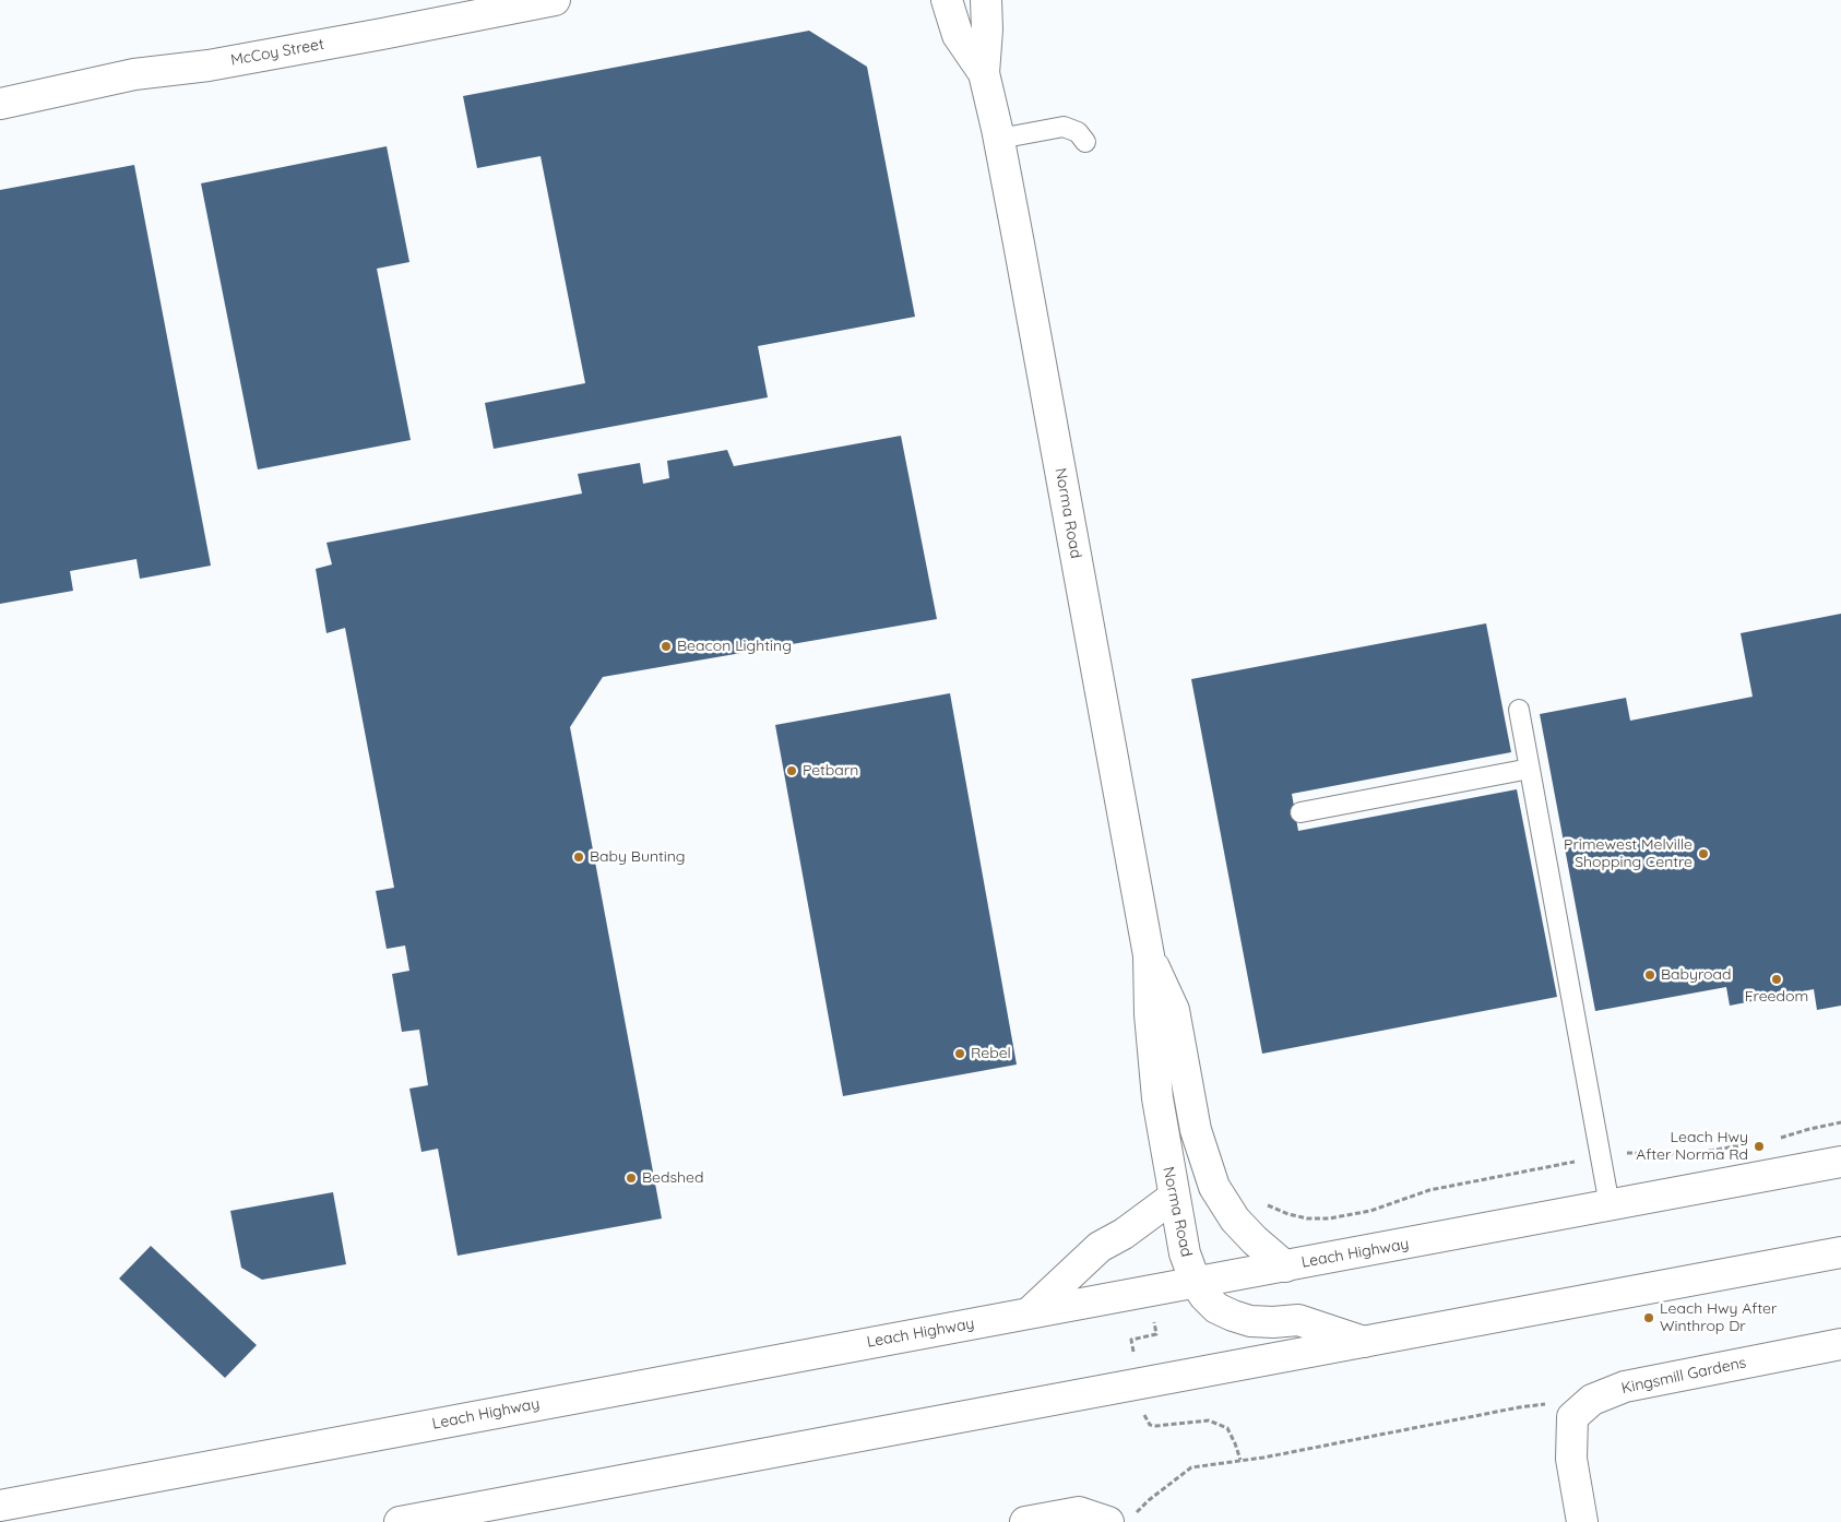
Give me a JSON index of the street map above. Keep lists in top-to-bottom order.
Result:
{
  "streets": {
    "main road": [
      "McCoy Street",
      "Norma Road",
      "Leach Highway",
      "Kingsmill Gardens"
    ]
  },
  "crossings": [
    ["Norma Road", "Leach Highway"]
  ],
  "places": [
    "Beacon Lighting",
    "Petbarn",
    "Primewest Melville Shopping Centre",
    "Baby Bunting",
    "Babyroad",
    "Freedom",
    "Rebel",
    "Leach Hwy After Norma Rd",
    "Bedshed",
    "Leach Hwy After Winthrop Dr"
  ]
}
